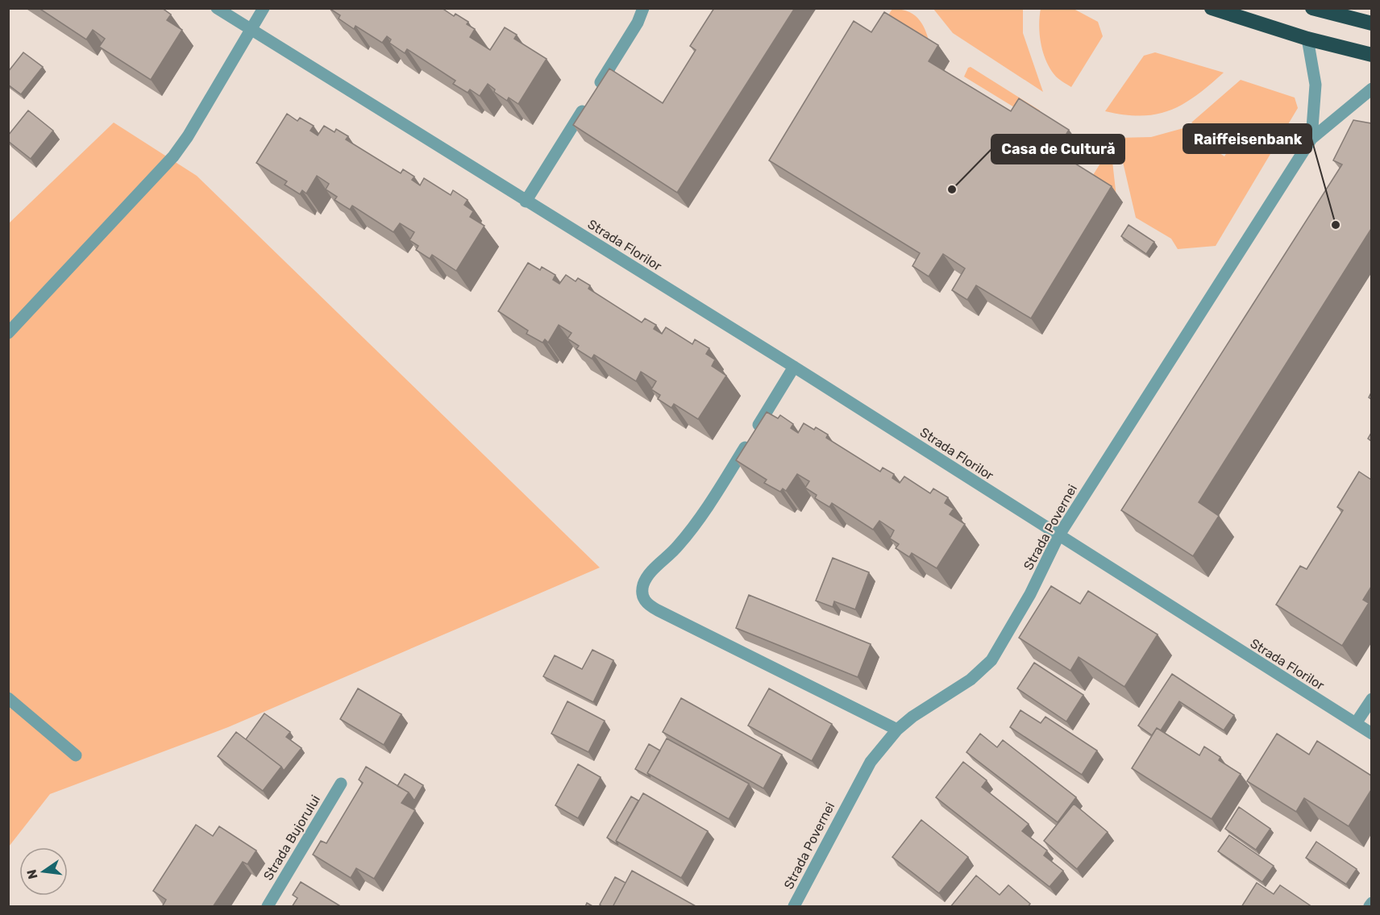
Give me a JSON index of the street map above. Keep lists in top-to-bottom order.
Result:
{
  "streets": {
    "street": ["Strada Florilor", "Strada Povernei", "Strada Bujorului"]
  },
  "crossings": [
    ["Strada Florilor", "Strada Povernei"]
  ],
  "places": ["Casa de Cultură", "Raiffeisenbank"],
  "north": "left"
}
